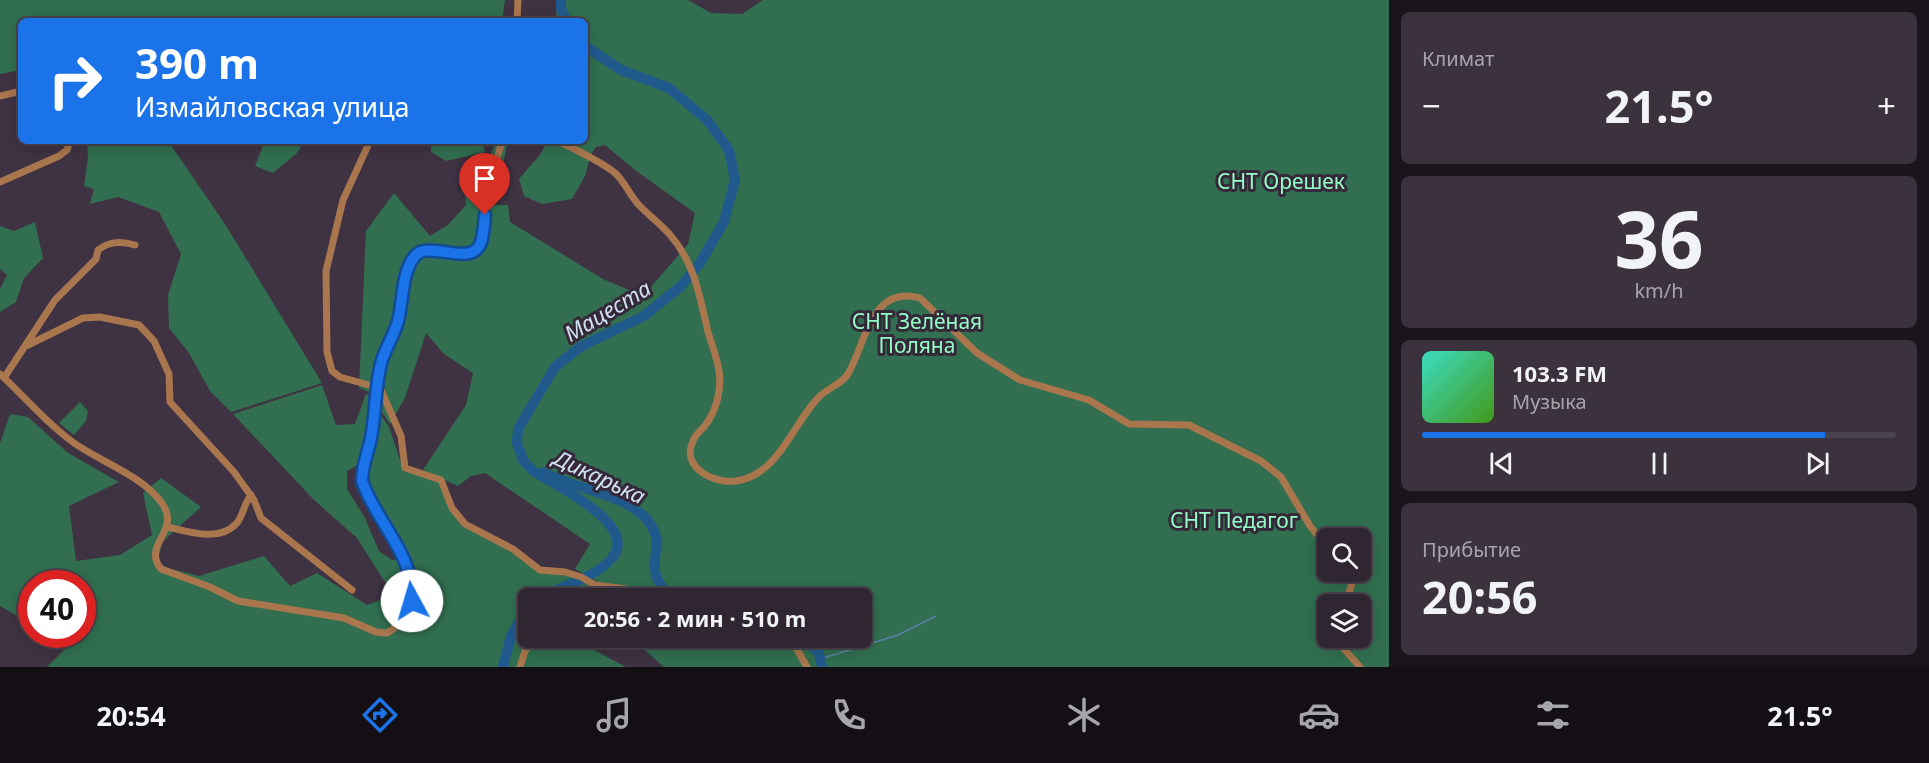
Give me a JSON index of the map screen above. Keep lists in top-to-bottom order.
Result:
{
  "water": ["Мацеста", "Дикарька"],
  "parks": ["СНТ Орешек", "СНТ Зелёная Поляна", "СНТ Педагог"],
  "page": {
    "tile": [
      "Климат",
      ["36", "km/h"],
      ["Прибытие", "20:56"]
    ],
    "turn": ["390 m", "Измайловская улица"],
    "heat": ["−", "21.5°", "+"],
    "song": ["103.3 FM", "Музыка"],
    "limit": "40",
    "trip": "20:56 · 2 мин · 510 m",
    "tabs": ["20:54", "21.5°"]
  }
}
